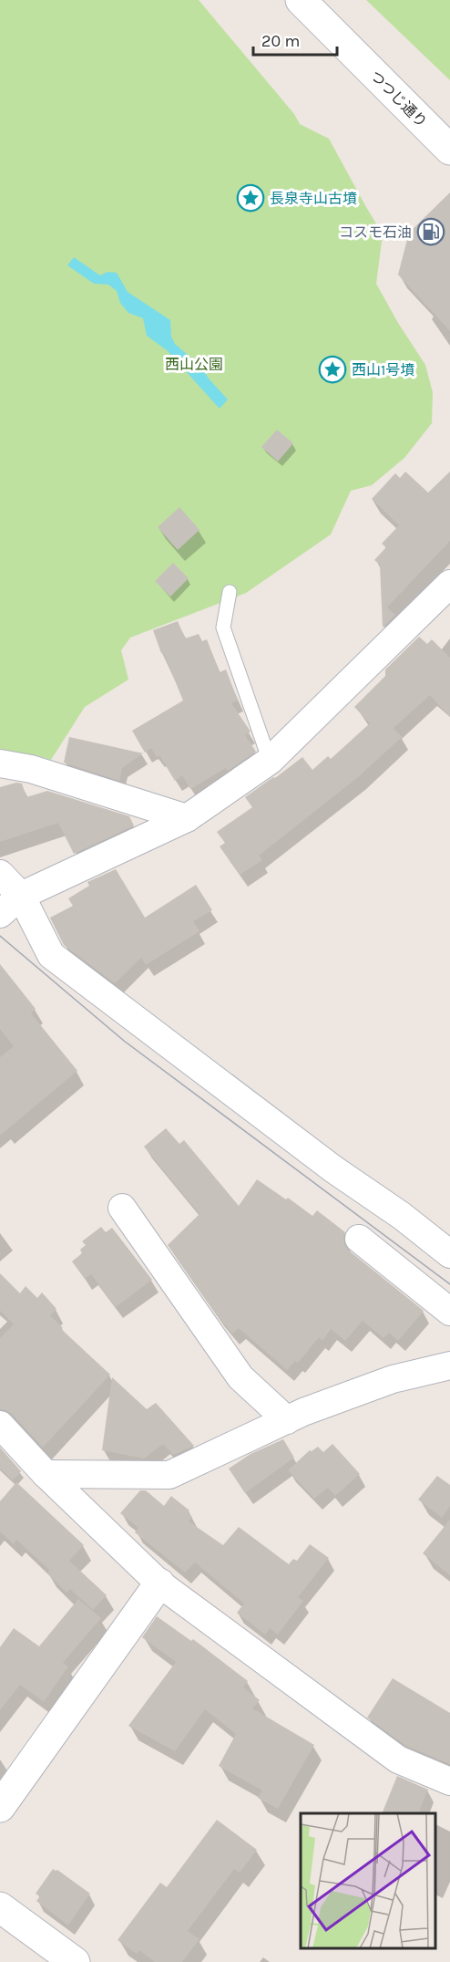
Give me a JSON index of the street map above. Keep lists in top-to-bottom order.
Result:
{
  "streets": {
    "street": ["つつじ通り"]
  },
  "parks": ["西山公園"],
  "places": {
    "place": ["長泉寺山古墳", "西山1号墳"],
    "fuel station": ["コスモ石油"]
  },
  "scale_bar": "20 m"
}
